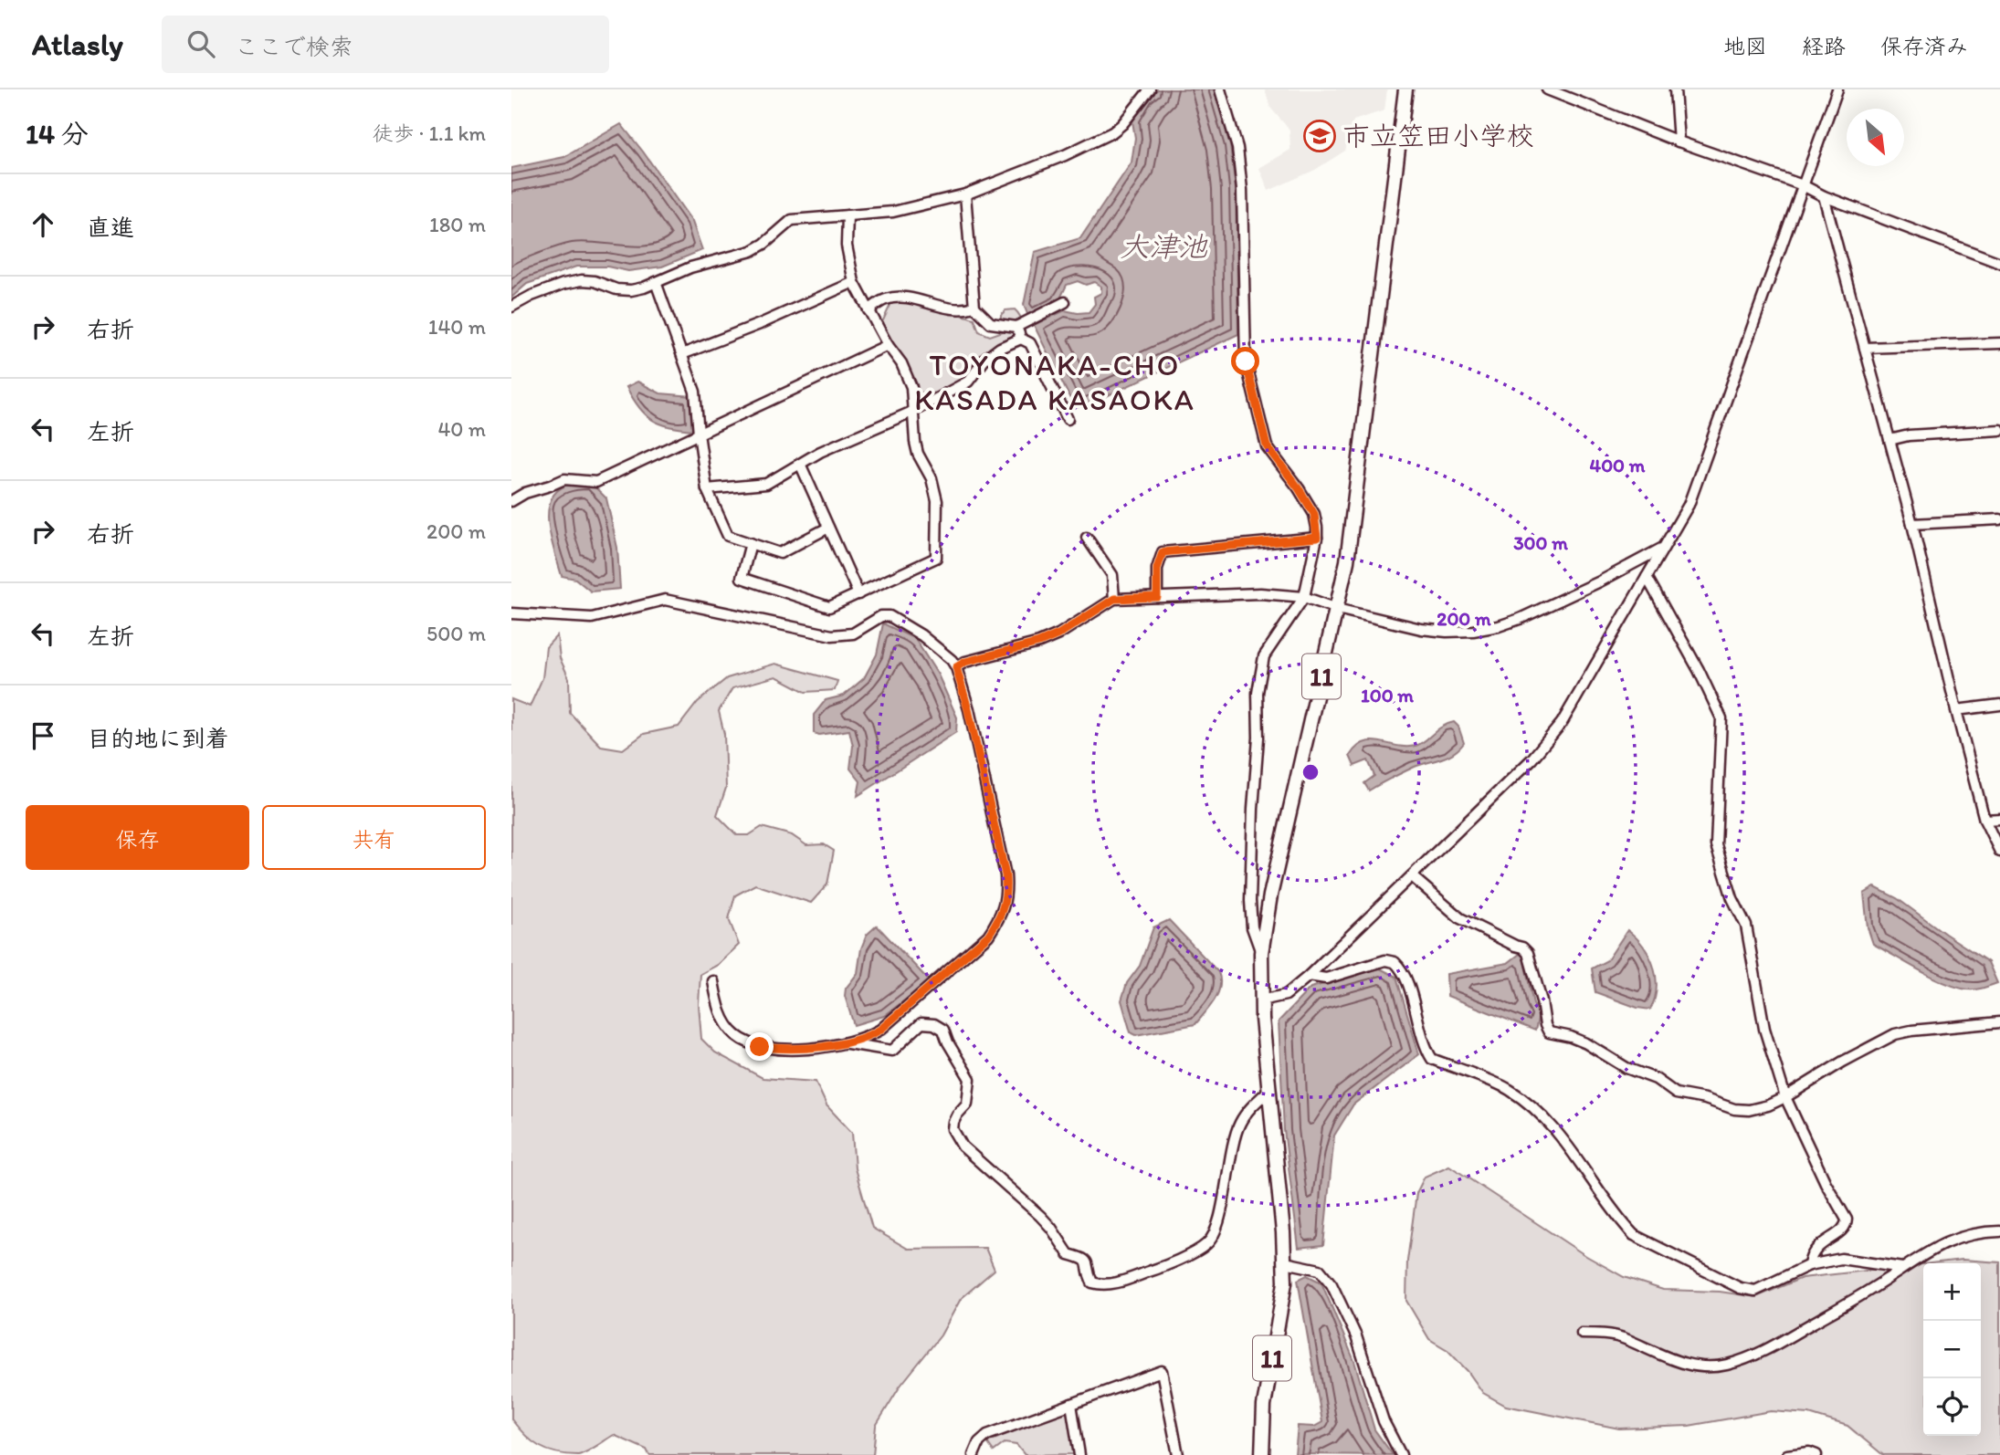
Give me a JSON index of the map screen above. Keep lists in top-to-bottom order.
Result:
{
  "streets": {
    "highway": ["11"]
  },
  "districts": ["TOYONAKA-CHO KASADA KASAOKA"],
  "water": ["大津池"],
  "places": {
    "school or university": ["市立笠田小学校"]
  },
  "north": "bottom right",
  "page": {
    "header": "Atlasly",
    "search": "ここで検索",
    "nav": ["地図", "経路", "保存済み"],
    "heading": ["14 分", "徒歩 · 1.1 km"],
    "list": [
      ["直進", "180 m"],
      ["右折", "140 m"],
      ["左折", "40 m"],
      ["右折", "200 m"],
      ["左折", "500 m"],
      "目的地に到着"
    ],
    "buttons": ["保存", "共有"],
    "map_buttons": ["+", "−"]
  },
  "rings": [
    "400 m",
    "300 m",
    "200 m",
    "100 m"
  ]
}
